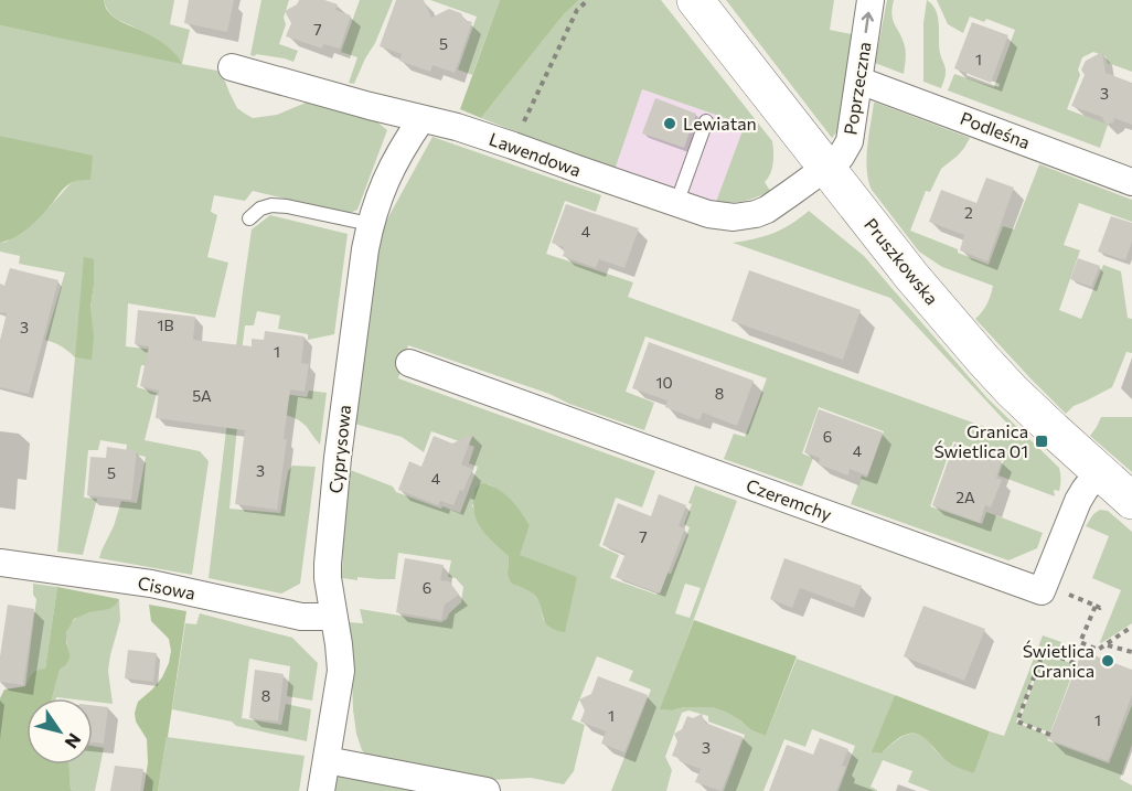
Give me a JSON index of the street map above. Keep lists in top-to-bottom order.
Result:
{
  "streets": {
    "street": [
      "Poprzeczna",
      "Podleśna",
      "Lawendowa",
      "Pruszkowska",
      "Cyprysowa",
      "Czeremchy",
      "Cisowa"
    ]
  },
  "crossings": [
    ["Poprzeczna", "Podleśna"],
    ["Poprzeczna", "Lawendowa"],
    ["Poprzeczna", "Pruszkowska"],
    ["Lawendowa", "Pruszkowska"],
    ["Lawendowa", "Cyprysowa"],
    ["Pruszkowska", "Czeremchy"],
    ["Cyprysowa", "Cisowa"]
  ],
  "one_way": ["Poprzeczna"],
  "places": {
    "other": ["Lewiatan", "Świetlica Granica"],
    "transit": ["Granica Świetlica 01"]
  },
  "house_numbers": [
    "7",
    "5",
    "1",
    "3",
    "2",
    "4",
    "1B",
    "3",
    "1",
    "10",
    "8",
    "5A",
    "6",
    "4",
    "3",
    "5",
    "4",
    "2A",
    "7",
    "6",
    "8",
    "1",
    "1",
    "3"
  ],
  "north": "bottom right"
}
